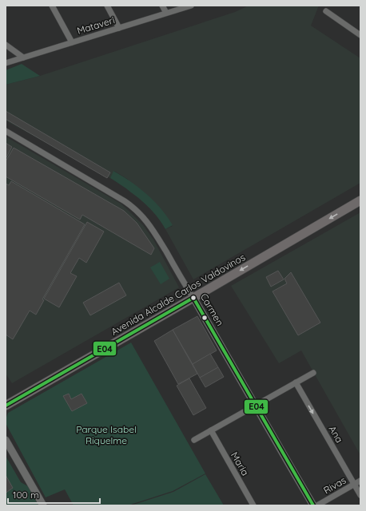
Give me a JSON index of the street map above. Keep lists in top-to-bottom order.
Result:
{
  "streets": {
    "main road": ["Avenida Alcalde Carlos Valdovinos"],
    "street": [
      "Mataveri",
      "Carmen",
      "Ana",
      "Maria",
      "Rivas"
    ]
  },
  "crossings": [
    ["Avenida Alcalde Carlos Valdovinos", "Carmen"],
    ["Ana", "Rivas"]
  ],
  "one_way": ["Avenida Alcalde Carlos Valdovinos", "Ana"],
  "parks": ["Parque Isabel Riquelme"],
  "lines": ["transit line E04"],
  "scale_bar": "100 m"
}
